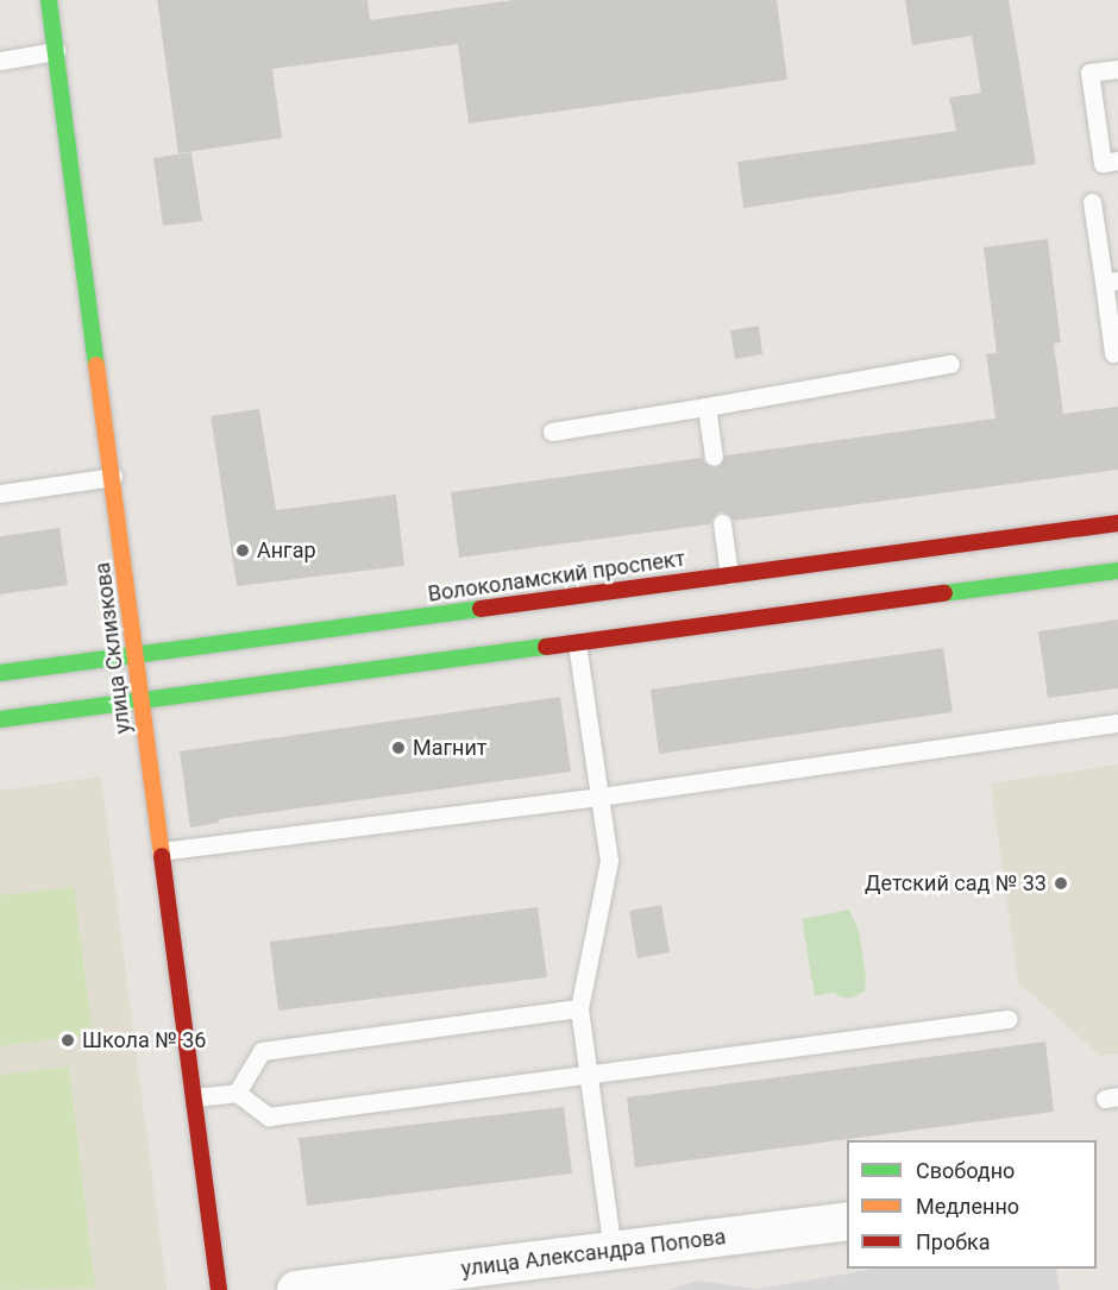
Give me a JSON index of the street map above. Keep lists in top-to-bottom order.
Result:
{
  "streets": {
    "main road": ["Волоколамский проспект", "улица Склизкова"],
    "street": ["улица Александра Попова"]
  },
  "crossings": [
    ["Волоколамский проспект", "улица Склизкова"]
  ],
  "places": [
    "Ангар",
    "Магнит",
    "Детский сад № 33",
    "Школа № 36"
  ],
  "legend": ["Свободно", "Медленно", "Пробка"]
}
